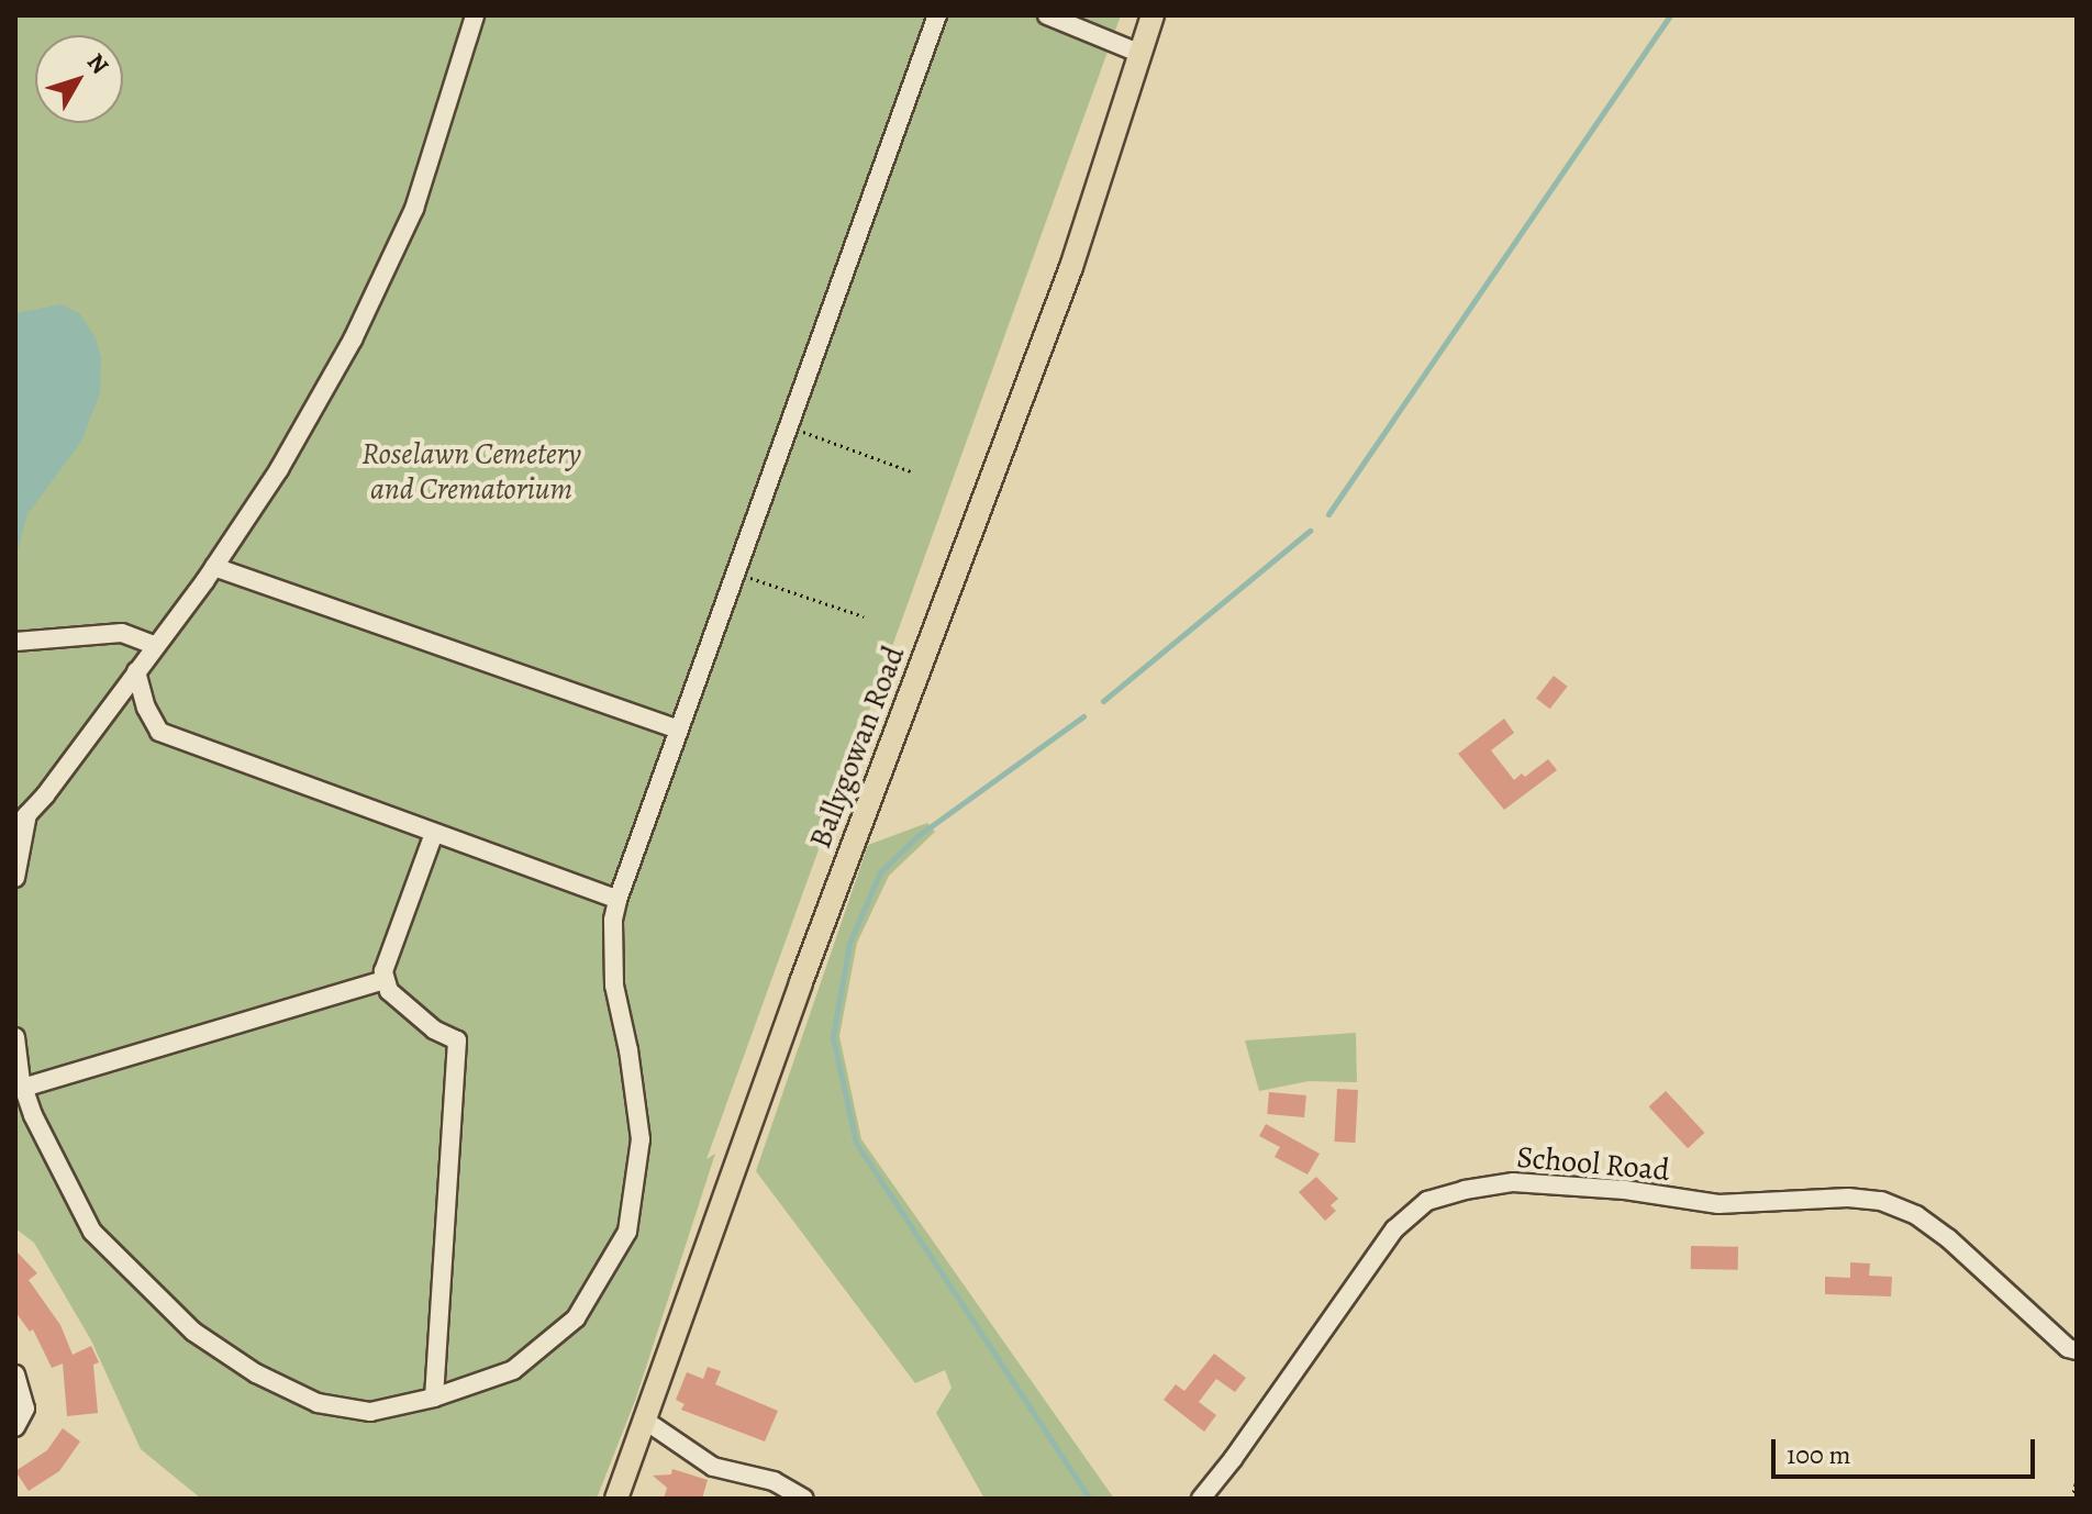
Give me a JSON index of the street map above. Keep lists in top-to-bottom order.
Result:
{
  "streets": {
    "main road": ["Ballygowan Road"],
    "street": ["School Road"]
  },
  "parks": ["Roselawn Cemetery and Crematorium"],
  "scale_bar": "100 m",
  "north": "top right"
}
